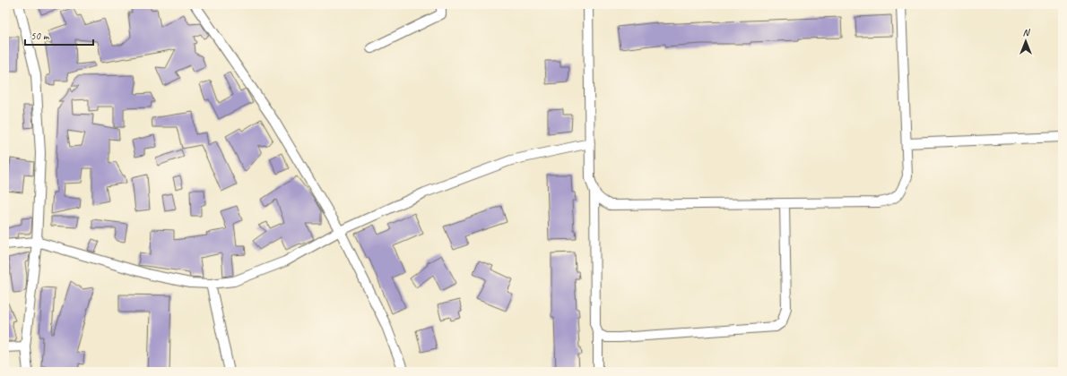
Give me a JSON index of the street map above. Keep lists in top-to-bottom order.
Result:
{
  "scale_bar": "50 m",
  "north": "top"
}
